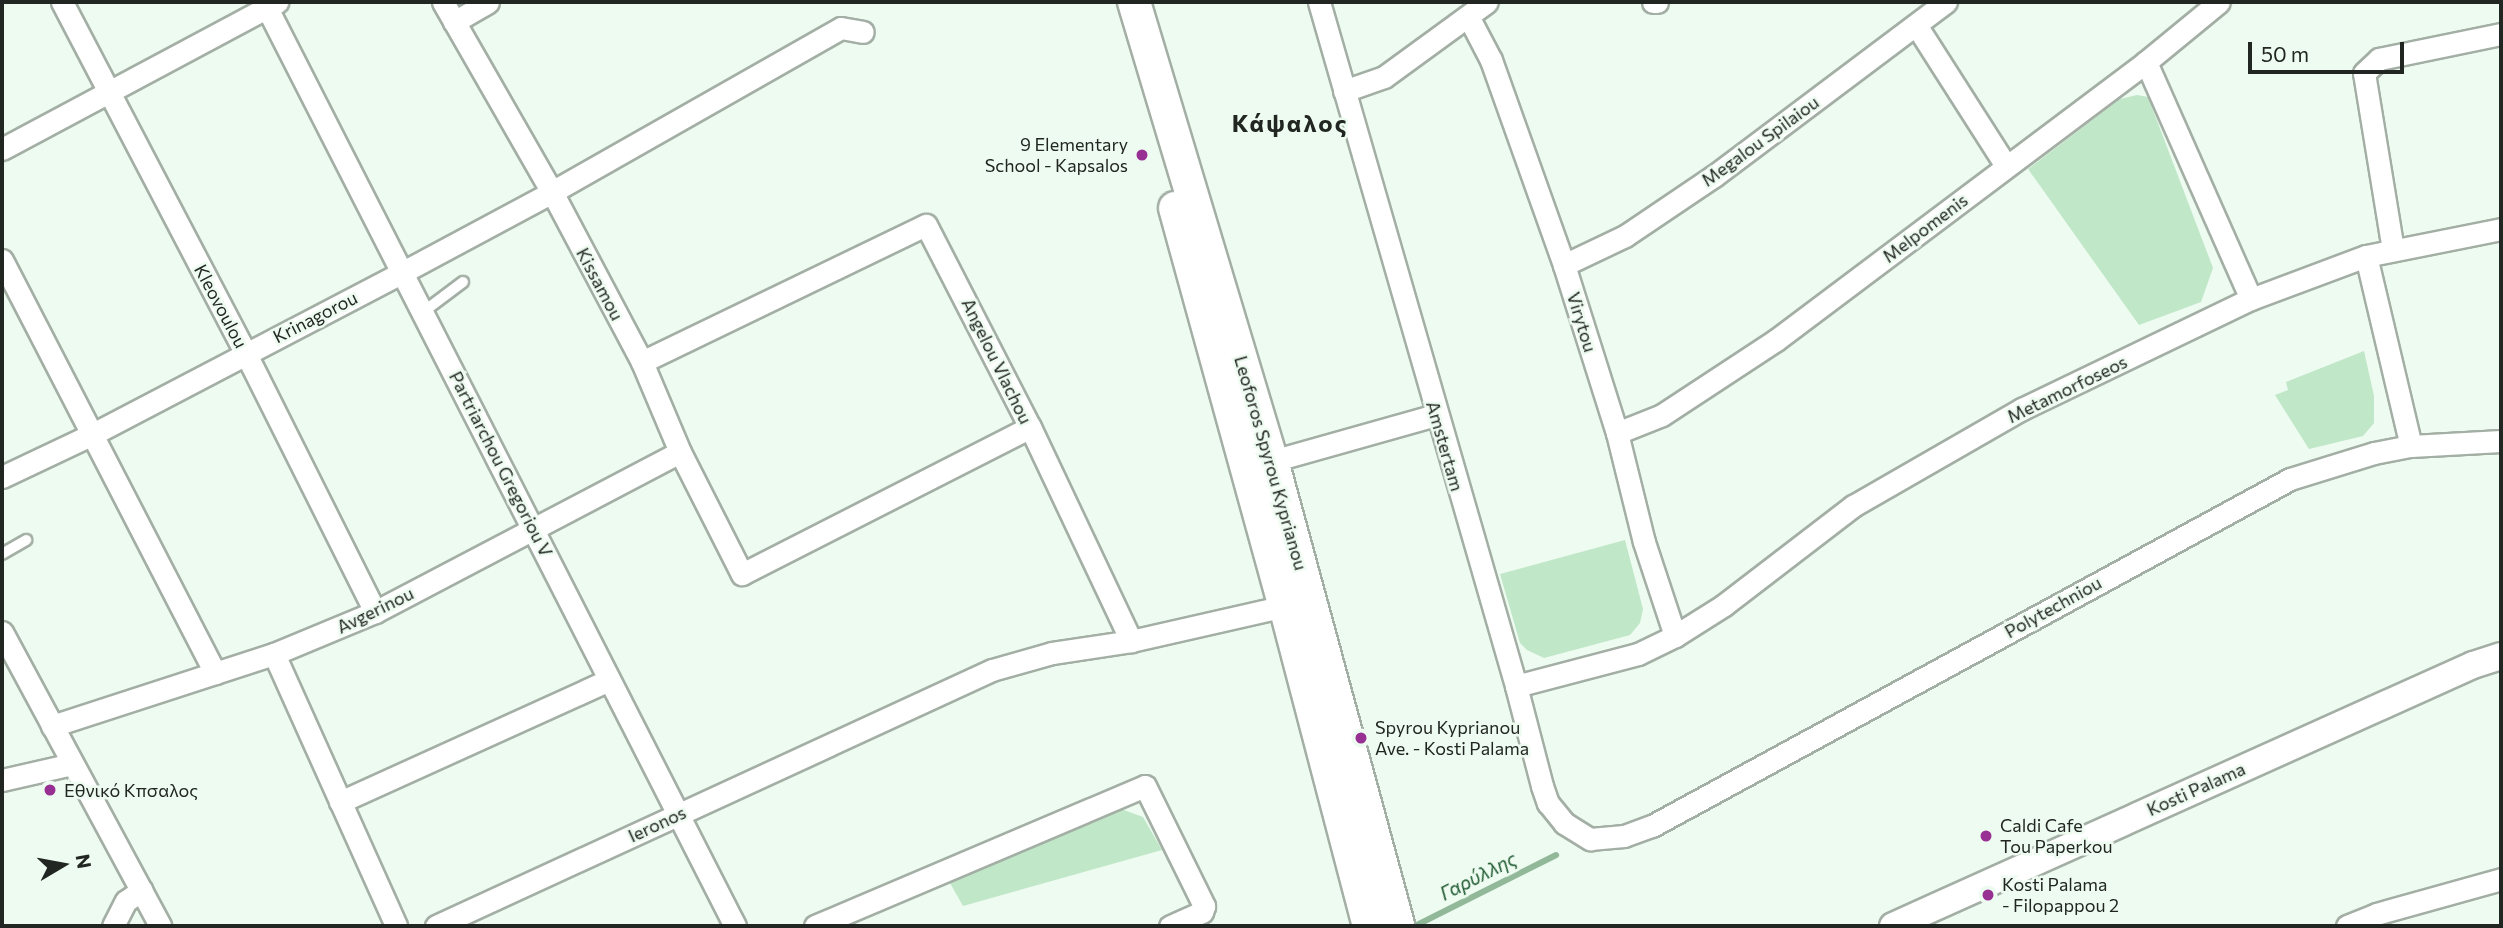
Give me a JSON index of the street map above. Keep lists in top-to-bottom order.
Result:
{
  "streets": {
    "main road": ["Leoforos Spyrou Kyprianou"],
    "street": [
      "Megalou Spilaiou",
      "Melpomenis",
      "Kissamou",
      "Kleovoulou",
      "Krinagorou",
      "Virytou",
      "Angelou Vlachou",
      "Metamorfoseos",
      "Amstertam",
      "Partriarchou Gregoriou V",
      "Polytechniou",
      "Avgerinou",
      "Kosti Palama",
      "Ieronos"
    ]
  },
  "crossings": [
    ["Megalou Spilaiou", "Virytou"],
    ["Melpomenis", "Virytou"],
    ["Kissamou", "Krinagorou"],
    ["Kissamou", "Angelou Vlachou"],
    ["Kissamou", "Avgerinou"],
    ["Kleovoulou", "Krinagorou"],
    ["Kleovoulou", "Avgerinou"],
    ["Krinagorou", "Partriarchou Gregoriou V"],
    ["Virytou", "Metamorfoseos"],
    ["Angelou Vlachou", "Ieronos"],
    ["Metamorfoseos", "Amstertam"],
    ["Amstertam", "Polytechniou"],
    ["Partriarchou Gregoriou V", "Avgerinou"],
    ["Partriarchou Gregoriou V", "Ieronos"]
  ],
  "districts": ["Κάψαλος"],
  "water": ["Γαρύλλης"],
  "places": [
    "9 Elementary School - Kapsalos",
    "Spyrou Kyprianou Ave. - Kosti Palama",
    "Εθνικό Κπσαλος",
    "Caldi Cafe Tou Paperkou",
    "Kosti Palama - Filopappou 2"
  ],
  "scale_bar": "50 m",
  "north": "right"
}
